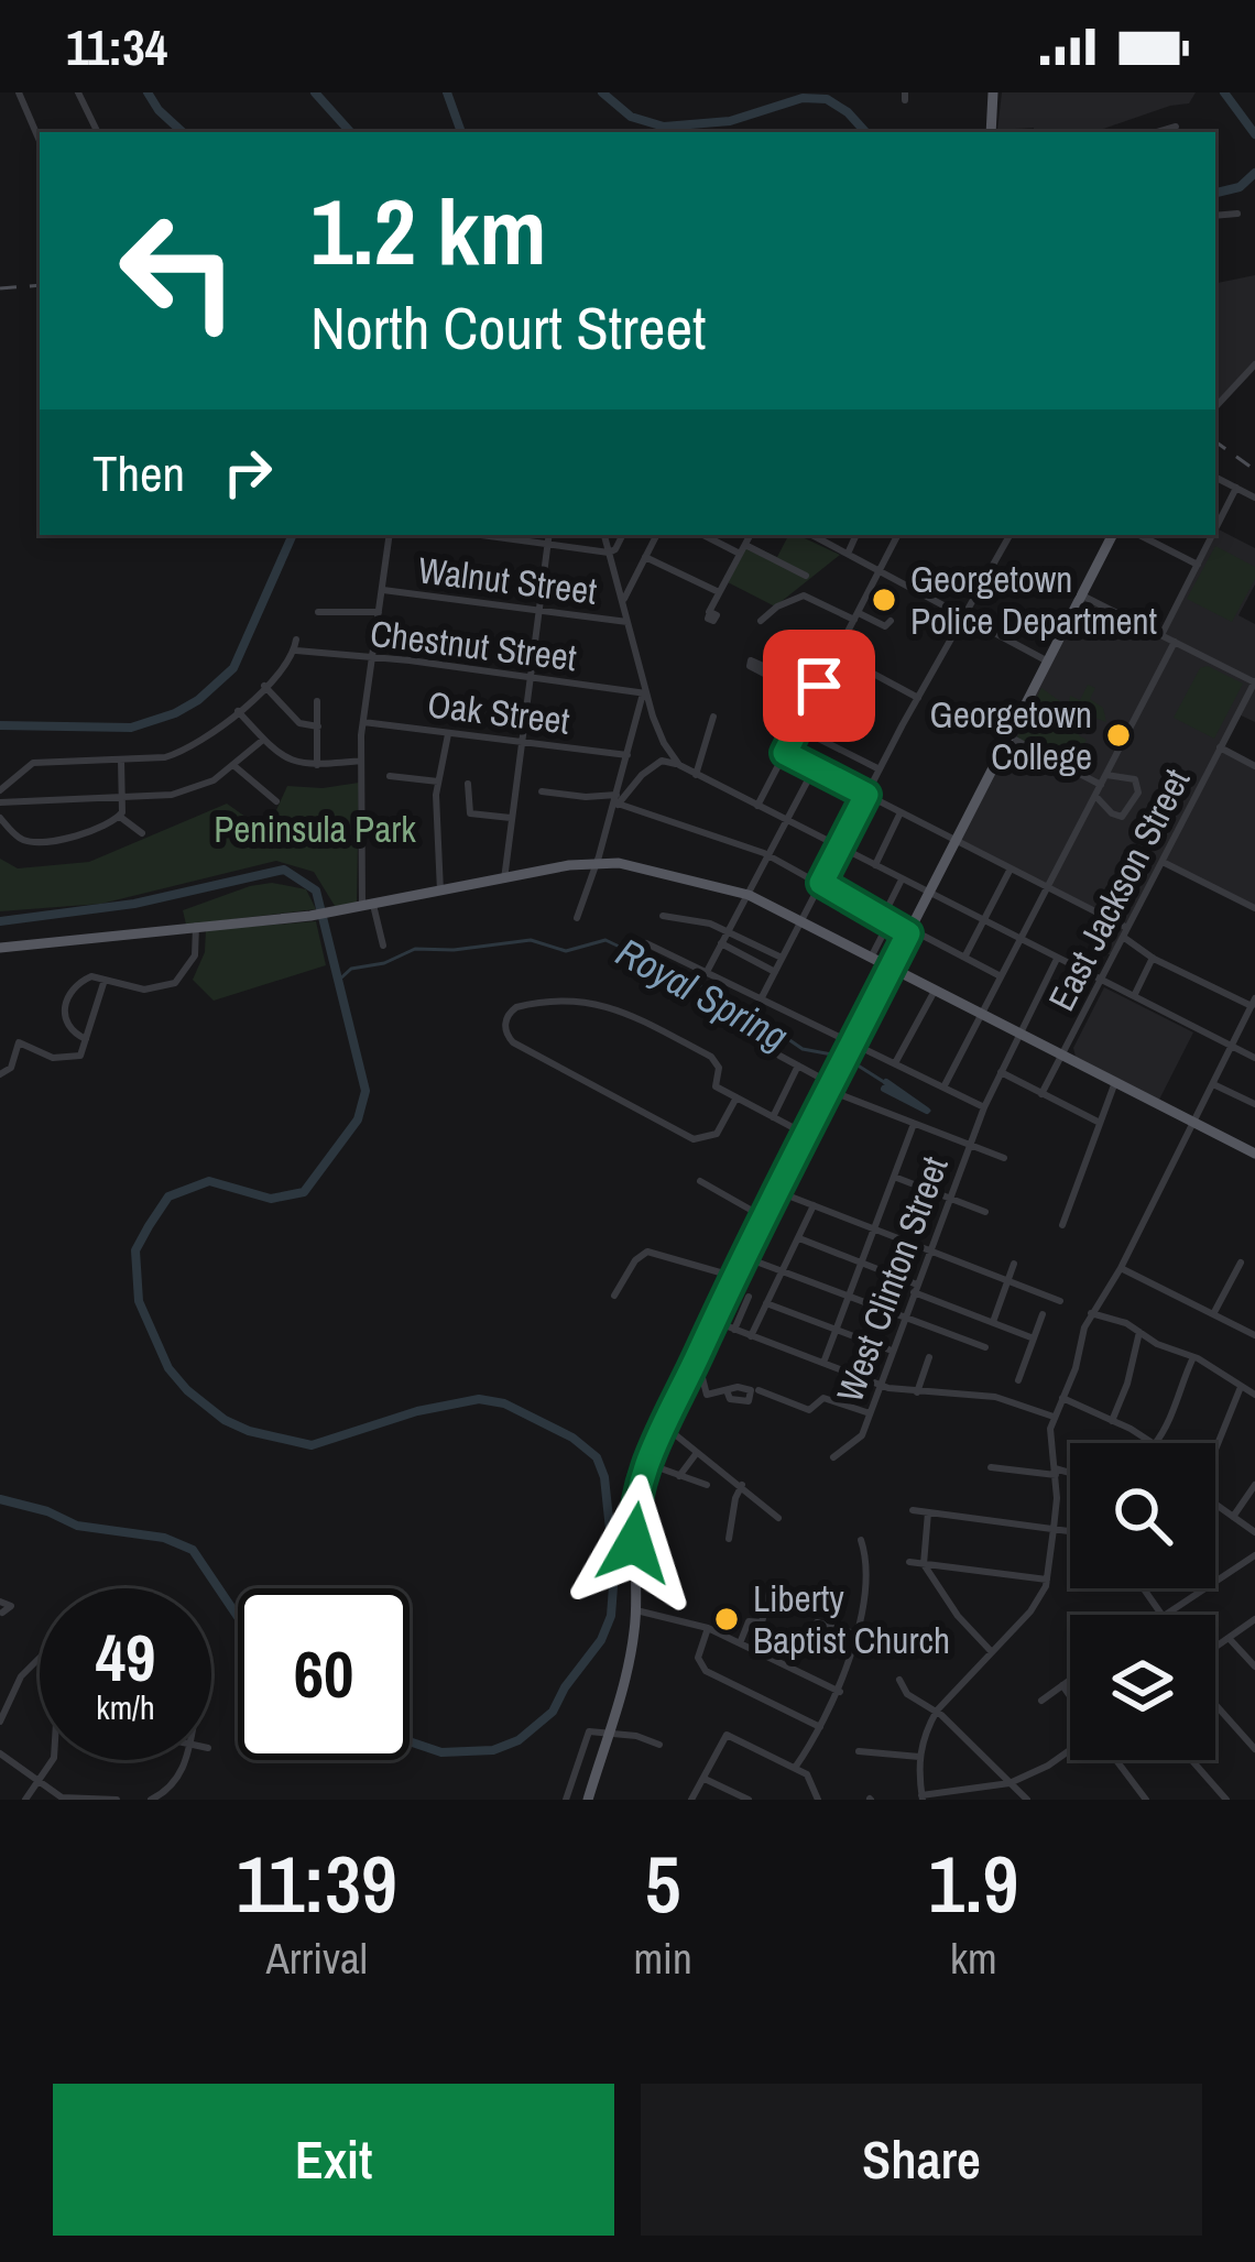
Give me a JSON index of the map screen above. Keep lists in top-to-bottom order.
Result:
{
  "streets": {
    "street": [
      "Walnut Street",
      "Chestnut Street",
      "Oak Street",
      "East Jackson Street",
      "West Clinton Street"
    ]
  },
  "water": ["Royal Spring"],
  "parks": ["Peninsula Park"],
  "places": ["Georgetown Police Department", "Georgetown College", "Liberty Baptist Church"],
  "page": {
    "status": "11:34",
    "turn": ["1.2 km", "North Court Street"],
    "then": "Then",
    "speed": "49 km/h",
    "limit": "60",
    "eta": [
      "11:39",
      "Arrival",
      "5",
      "min",
      "1.9",
      "km"
    ],
    "buttons": ["Exit", "Share"]
  }
}
